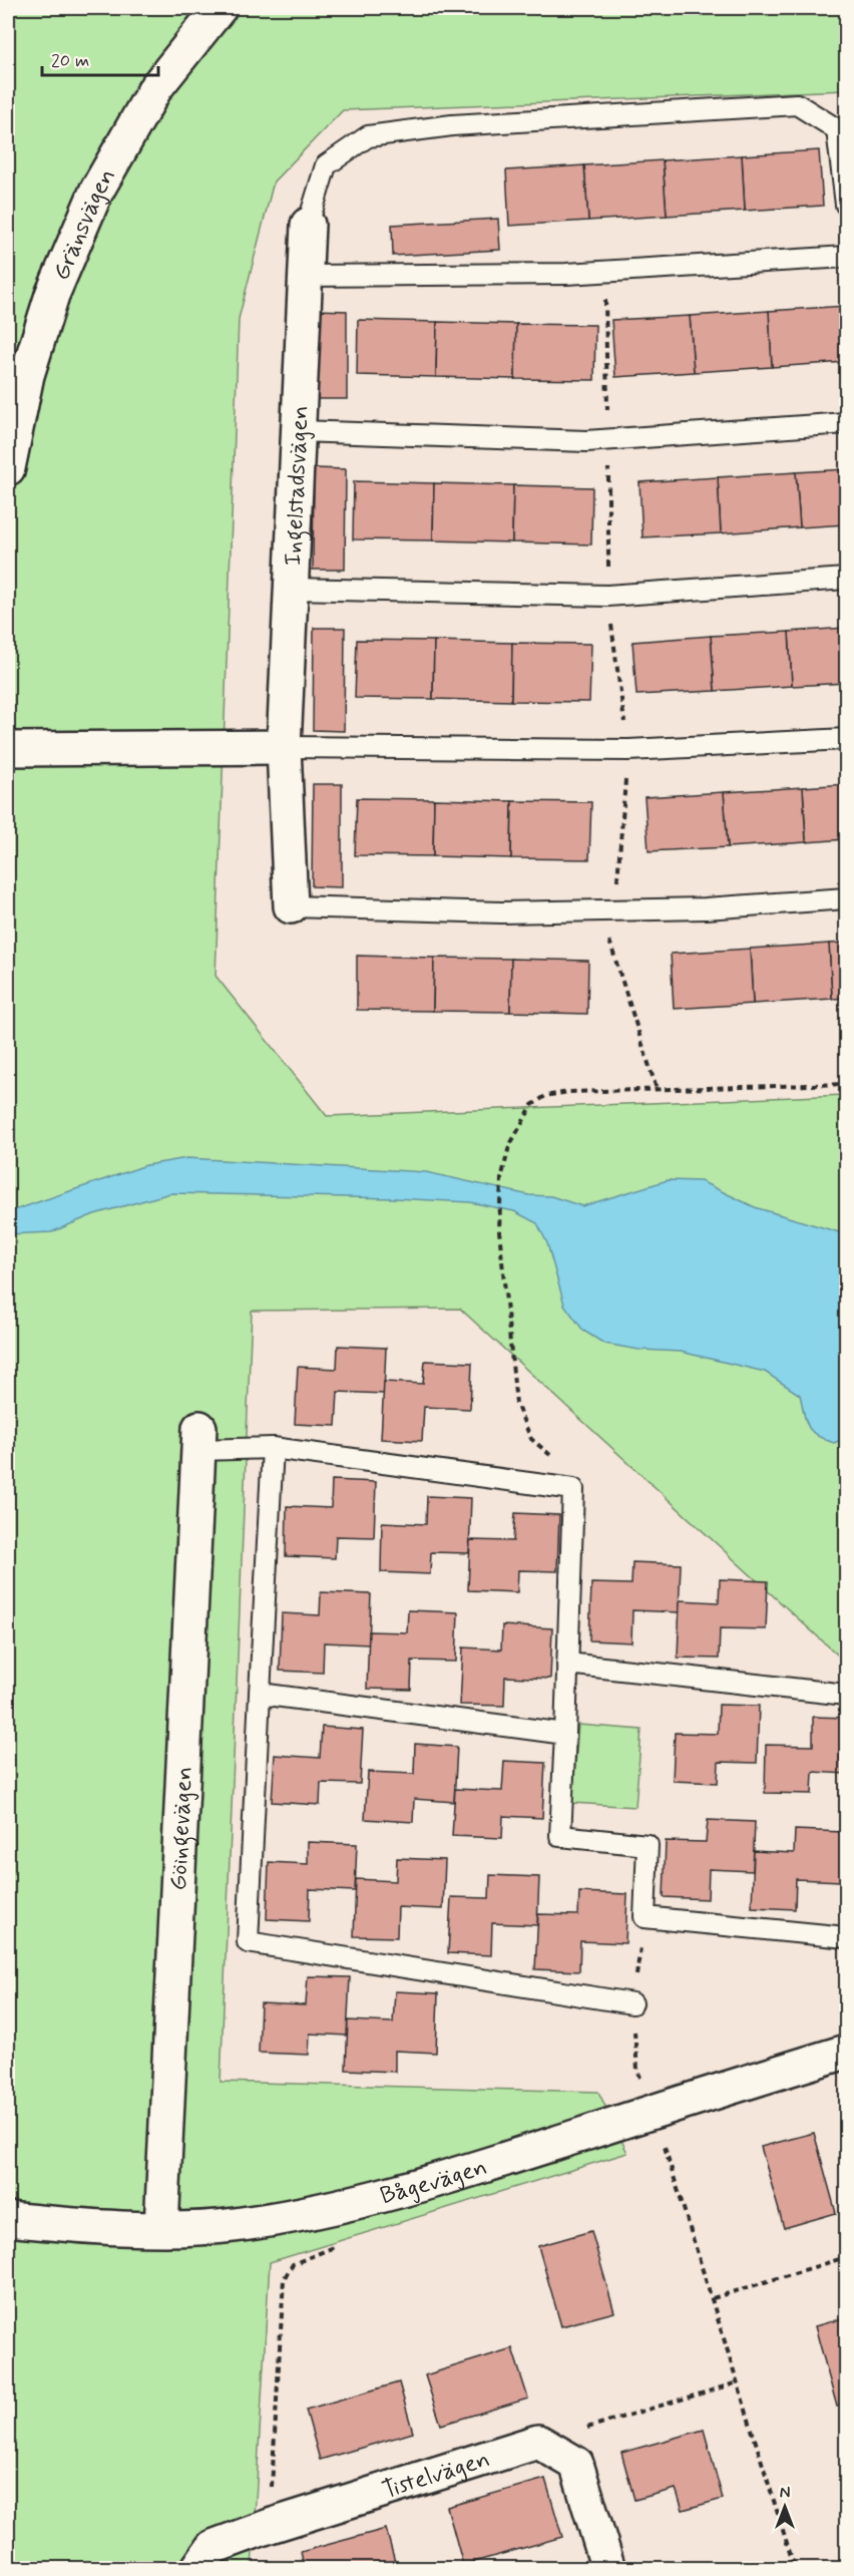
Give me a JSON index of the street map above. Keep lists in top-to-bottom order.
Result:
{
  "streets": {
    "street": [
      "Gränsvägen",
      "Ingelstadsvägen",
      "Göingevägen",
      "Bågevägen",
      "Tistelvägen"
    ]
  },
  "crossings": [
    ["Göingevägen", "Bågevägen"]
  ],
  "scale_bar": "20 m",
  "north": "top"
}
